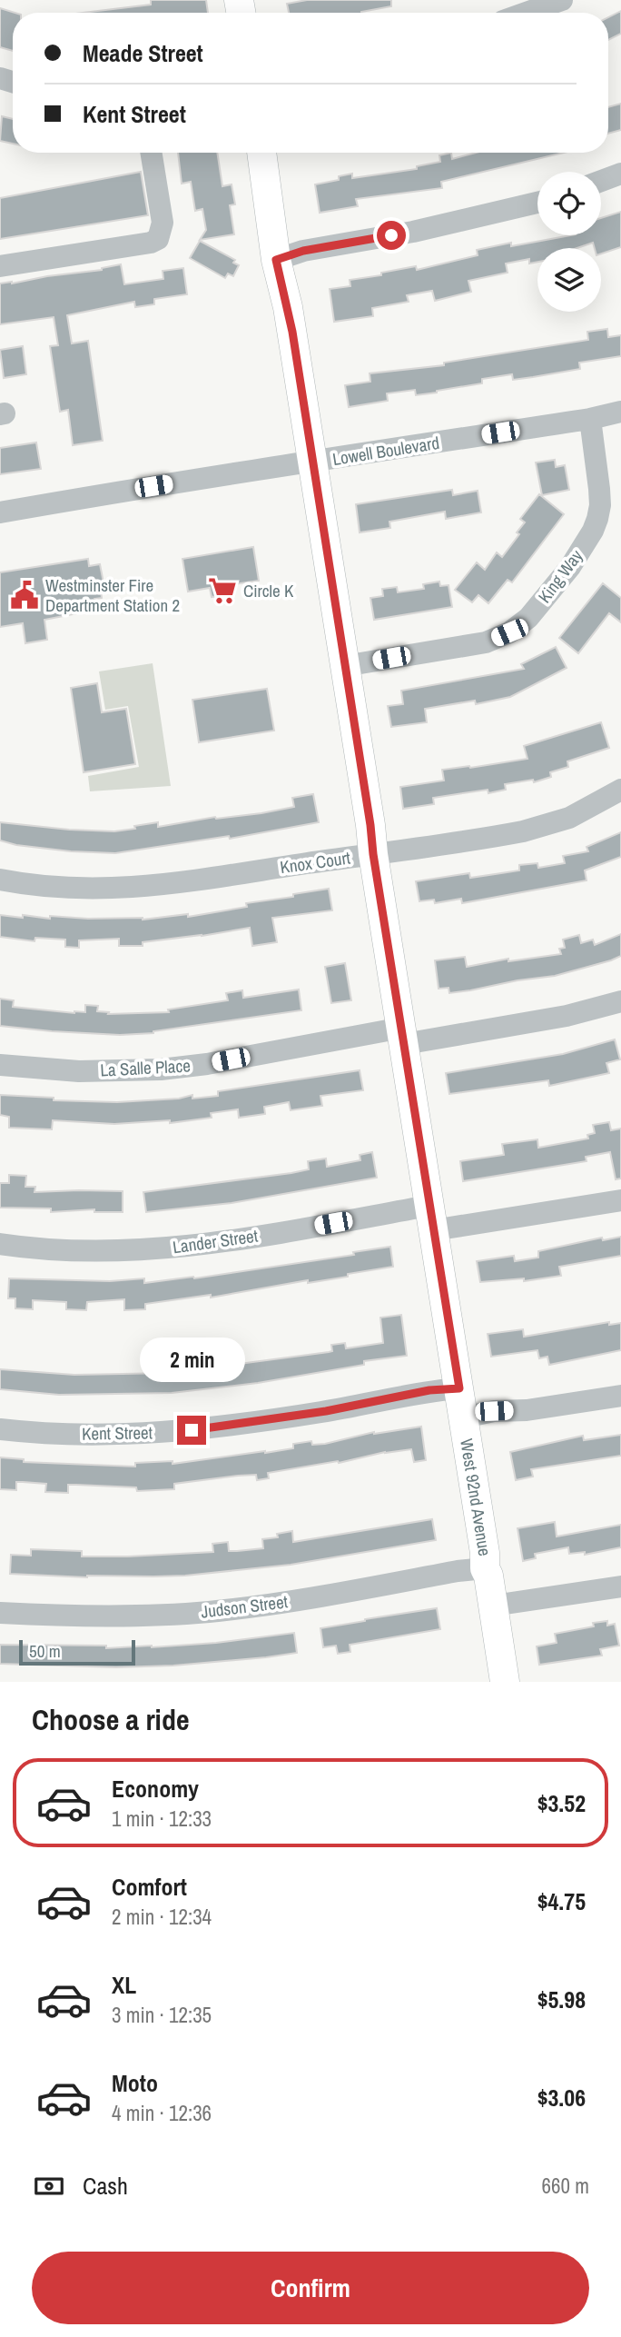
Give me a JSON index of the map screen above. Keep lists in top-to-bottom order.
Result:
{
  "streets": {
    "main road": ["West 92nd Avenue"],
    "street": [
      "Lowell Boulevard",
      "King Way",
      "Knox Court",
      "La Salle Place",
      "Lander Street",
      "Kent Street",
      "Judson Street"
    ]
  },
  "crossings": [
    ["Lowell Boulevard", "King Way"],
    ["Lowell Boulevard", "West 92nd Avenue"],
    ["King Way", "West 92nd Avenue"],
    ["Knox Court", "West 92nd Avenue"],
    ["La Salle Place", "West 92nd Avenue"],
    ["Lander Street", "West 92nd Avenue"],
    ["Kent Street", "West 92nd Avenue"],
    ["West 92nd Avenue", "Judson Street"]
  ],
  "places": {
    "supermarket": ["Circle K"],
    "public building": ["Westminster Fire Department Station 2"]
  },
  "scale_bar": "50 m",
  "page": {
    "banner": ["Meade Street", "Kent Street"],
    "bubble": "2 min",
    "scale": "50 m",
    "heading": "Choose a ride",
    "list": [
      {
        "name": "Economy",
        "note": "1 min · 12:33",
        "value": "$3.52"
      },
      {
        "name": "Comfort",
        "note": "2 min · 12:34",
        "value": "$4.75"
      },
      {
        "name": "XL",
        "note": "3 min · 12:35",
        "value": "$5.98"
      },
      {
        "name": "Moto",
        "note": "4 min · 12:36",
        "value": "$3.06"
      }
    ],
    "pay": ["Cash", "660 m"],
    "buttons": "Confirm"
  }
}
